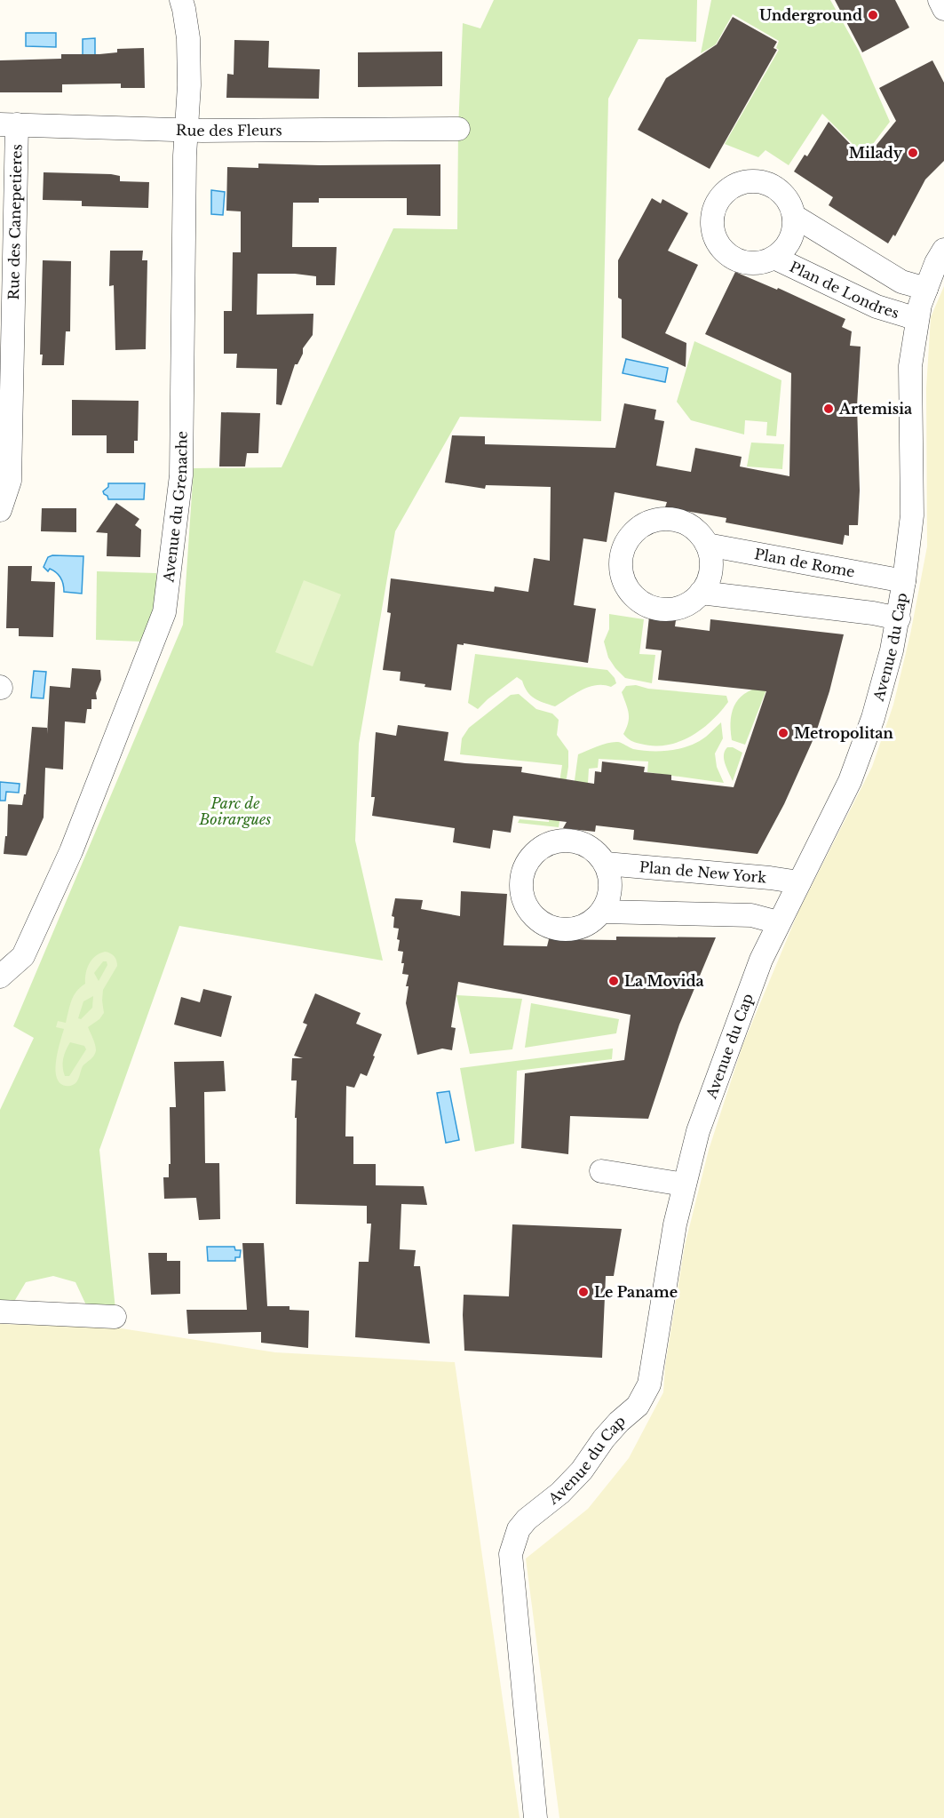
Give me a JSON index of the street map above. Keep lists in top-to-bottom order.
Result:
{
  "streets": {
    "street": [
      "Rue des Fleurs",
      "Rue des Canepetieres",
      "Plan de Londres",
      "Avenue du Grenache",
      "Plan de Rome",
      "Avenue du Cap",
      "Plan de New York"
    ]
  },
  "crossings": [
    ["Rue des Fleurs", "Rue des Canepetieres"],
    ["Rue des Fleurs", "Avenue du Grenache"],
    ["Plan de Londres", "Avenue du Cap"],
    ["Plan de Rome", "Avenue du Cap"],
    ["Avenue du Cap", "Plan de New York"]
  ],
  "parks": ["Parc de Boirargues"],
  "places": [
    "Underground",
    "Milady",
    "Artemisia",
    "Metropolitan",
    "La Movida",
    "Le Paname"
  ]
}
